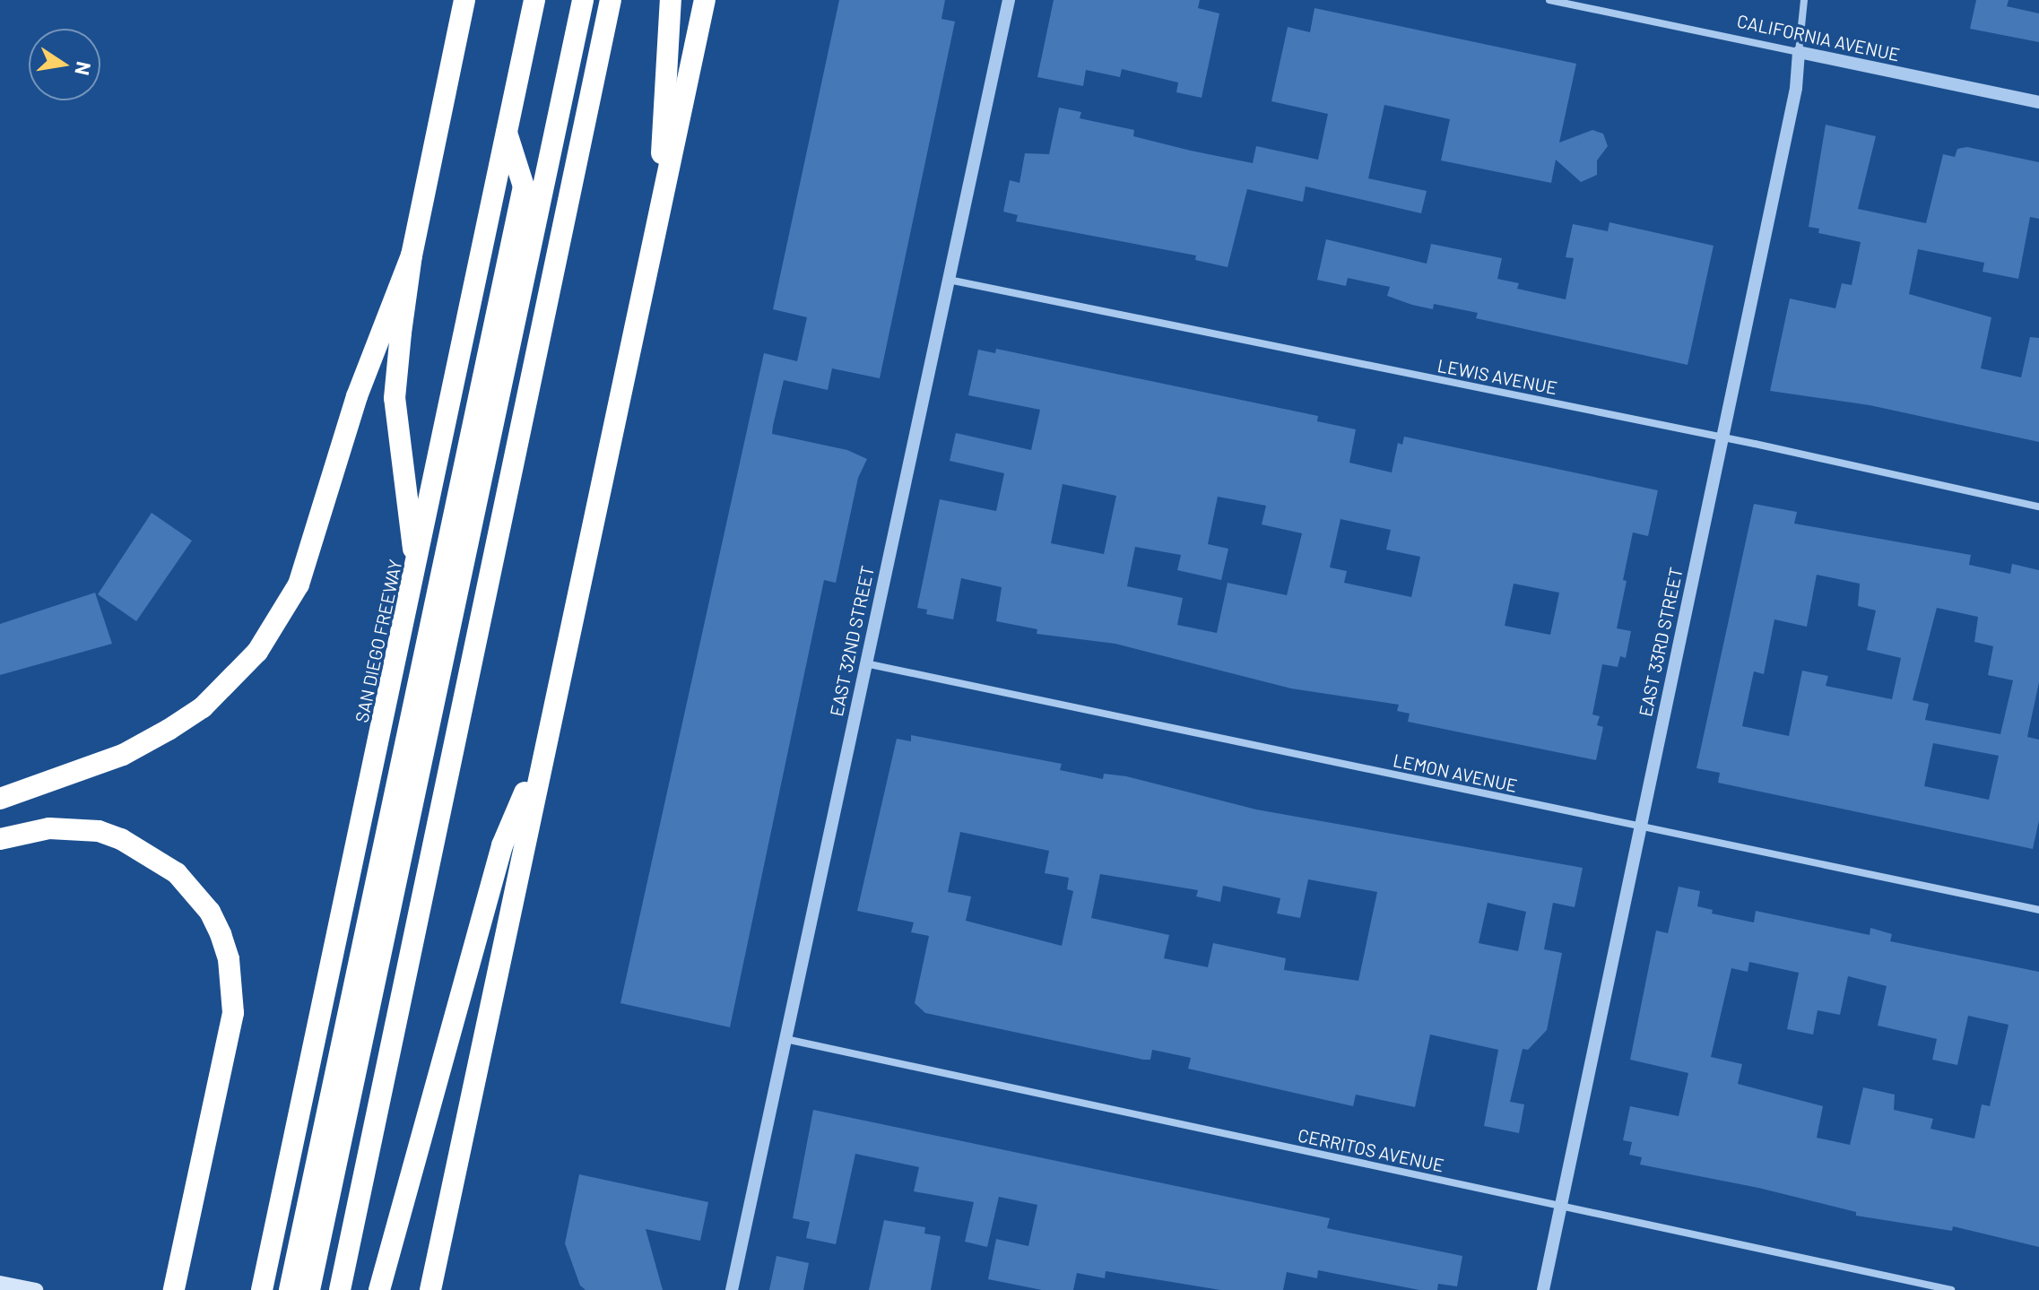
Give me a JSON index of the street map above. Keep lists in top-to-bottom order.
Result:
{
  "streets": {
    "highway": ["SAN DIEGO FREEWAY"],
    "street": [
      "CALIFORNIA AVENUE",
      "LEWIS AVENUE",
      "EAST 32ND STREET",
      "EAST 33RD STREET",
      "LEMON AVENUE",
      "CERRITOS AVENUE"
    ]
  },
  "crossings": [
    ["CALIFORNIA AVENUE", "EAST 33RD STREET"],
    ["LEWIS AVENUE", "EAST 32ND STREET"],
    ["LEWIS AVENUE", "EAST 33RD STREET"],
    ["EAST 32ND STREET", "LEMON AVENUE"],
    ["EAST 32ND STREET", "CERRITOS AVENUE"],
    ["EAST 33RD STREET", "LEMON AVENUE"],
    ["EAST 33RD STREET", "CERRITOS AVENUE"]
  ],
  "north": "right"
}
